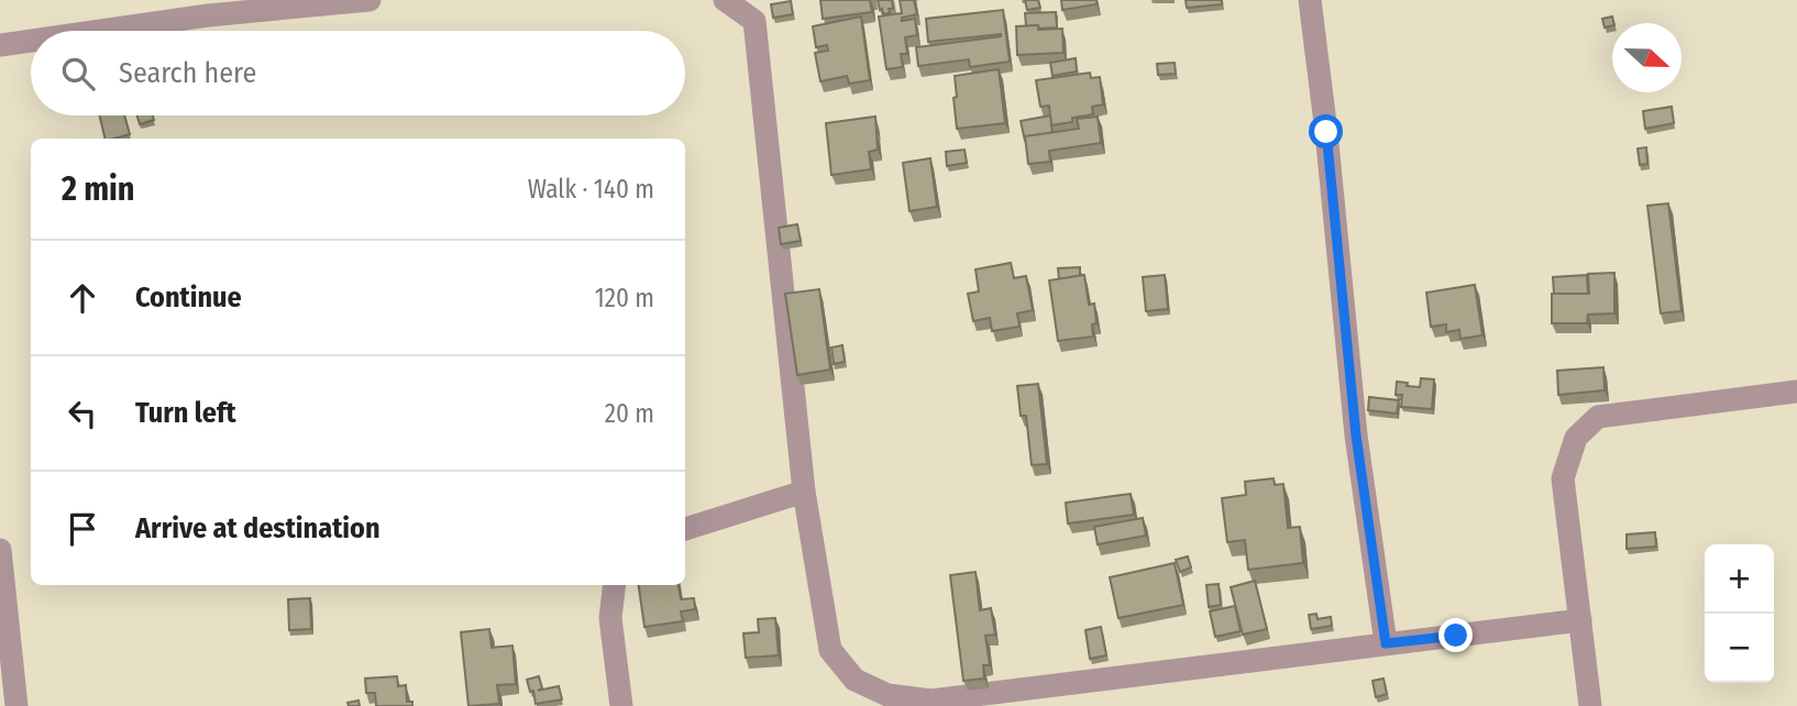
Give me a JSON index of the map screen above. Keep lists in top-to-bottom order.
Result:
{
  "north": "right",
  "page": {
    "search": "Search here",
    "heading": ["2 min", "Walk · 140 m"],
    "list": [
      ["Continue", "120 m"],
      ["Turn left", "20 m"],
      "Arrive at destination"
    ],
    "map_buttons": ["+", "−"]
  }
}
